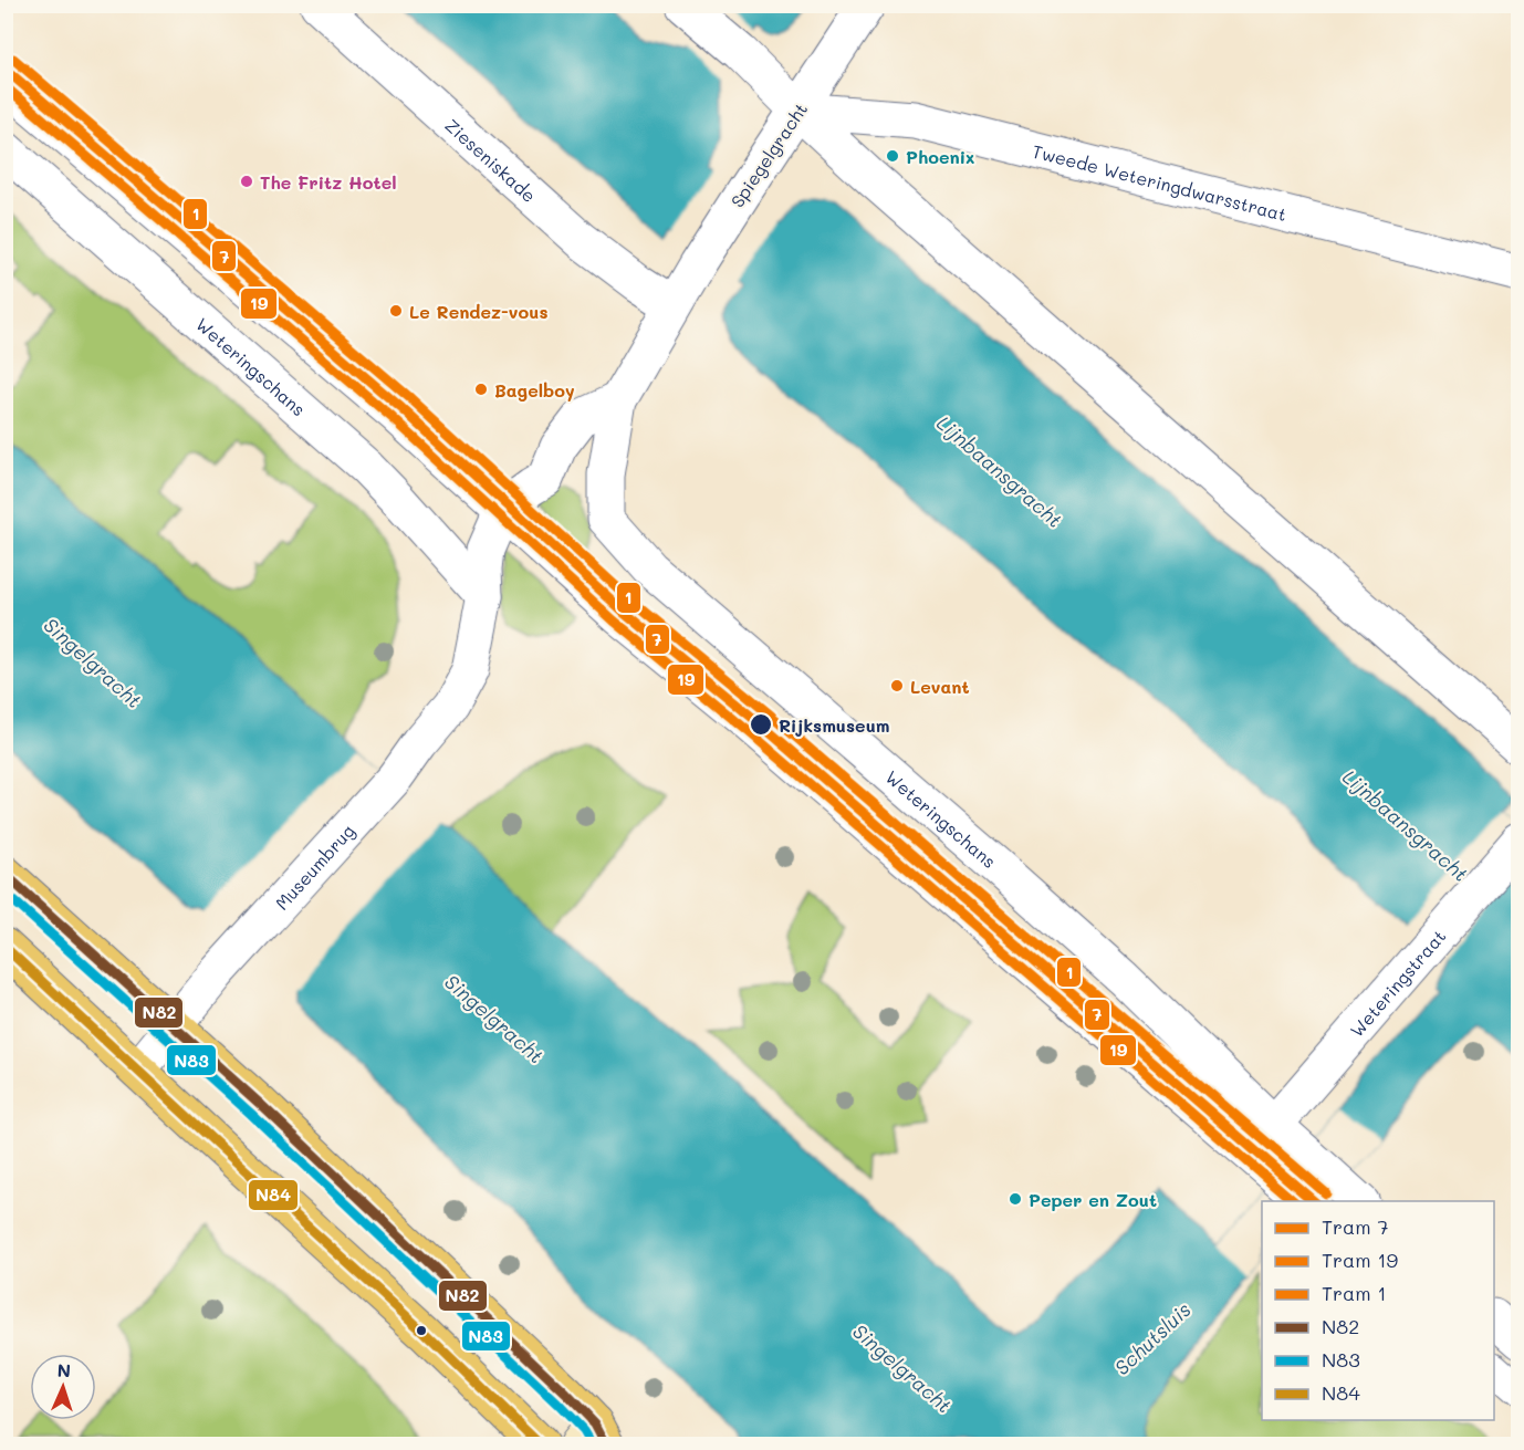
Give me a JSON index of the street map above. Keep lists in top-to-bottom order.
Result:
{
  "streets": {
    "street": [
      "Spiegelgracht",
      "Zieseniskade",
      "Tweede Weteringdwarsstraat",
      "Weteringschans",
      "Museumbrug",
      "Weteringstraat"
    ]
  },
  "crossings": [
    ["Spiegelgracht", "Zieseniskade"],
    ["Spiegelgracht", "Tweede Weteringdwarsstraat"],
    ["Spiegelgracht", "Weteringschans"],
    ["Zieseniskade", "Weteringschans"],
    ["Weteringschans", "Museumbrug"],
    ["Weteringschans", "Weteringstraat"]
  ],
  "water": ["Lijnbaansgracht", "Singelgracht", "Schutsluis"],
  "places": [
    "Phoenix",
    "The Fritz Hotel",
    "Le Rendez-vous",
    "Bagelboy",
    "Levant",
    "Rijksmuseum",
    "Peper en Zout"
  ],
  "lines": [
    "tram line 1",
    "tram line 7",
    "tram line 19",
    "transit line N82",
    "transit line N83",
    "transit line N84"
  ],
  "legend": [
    "Tram 7",
    "Tram 19",
    "Tram 1",
    "N82",
    "N83",
    "N84"
  ],
  "north": "top"
}
